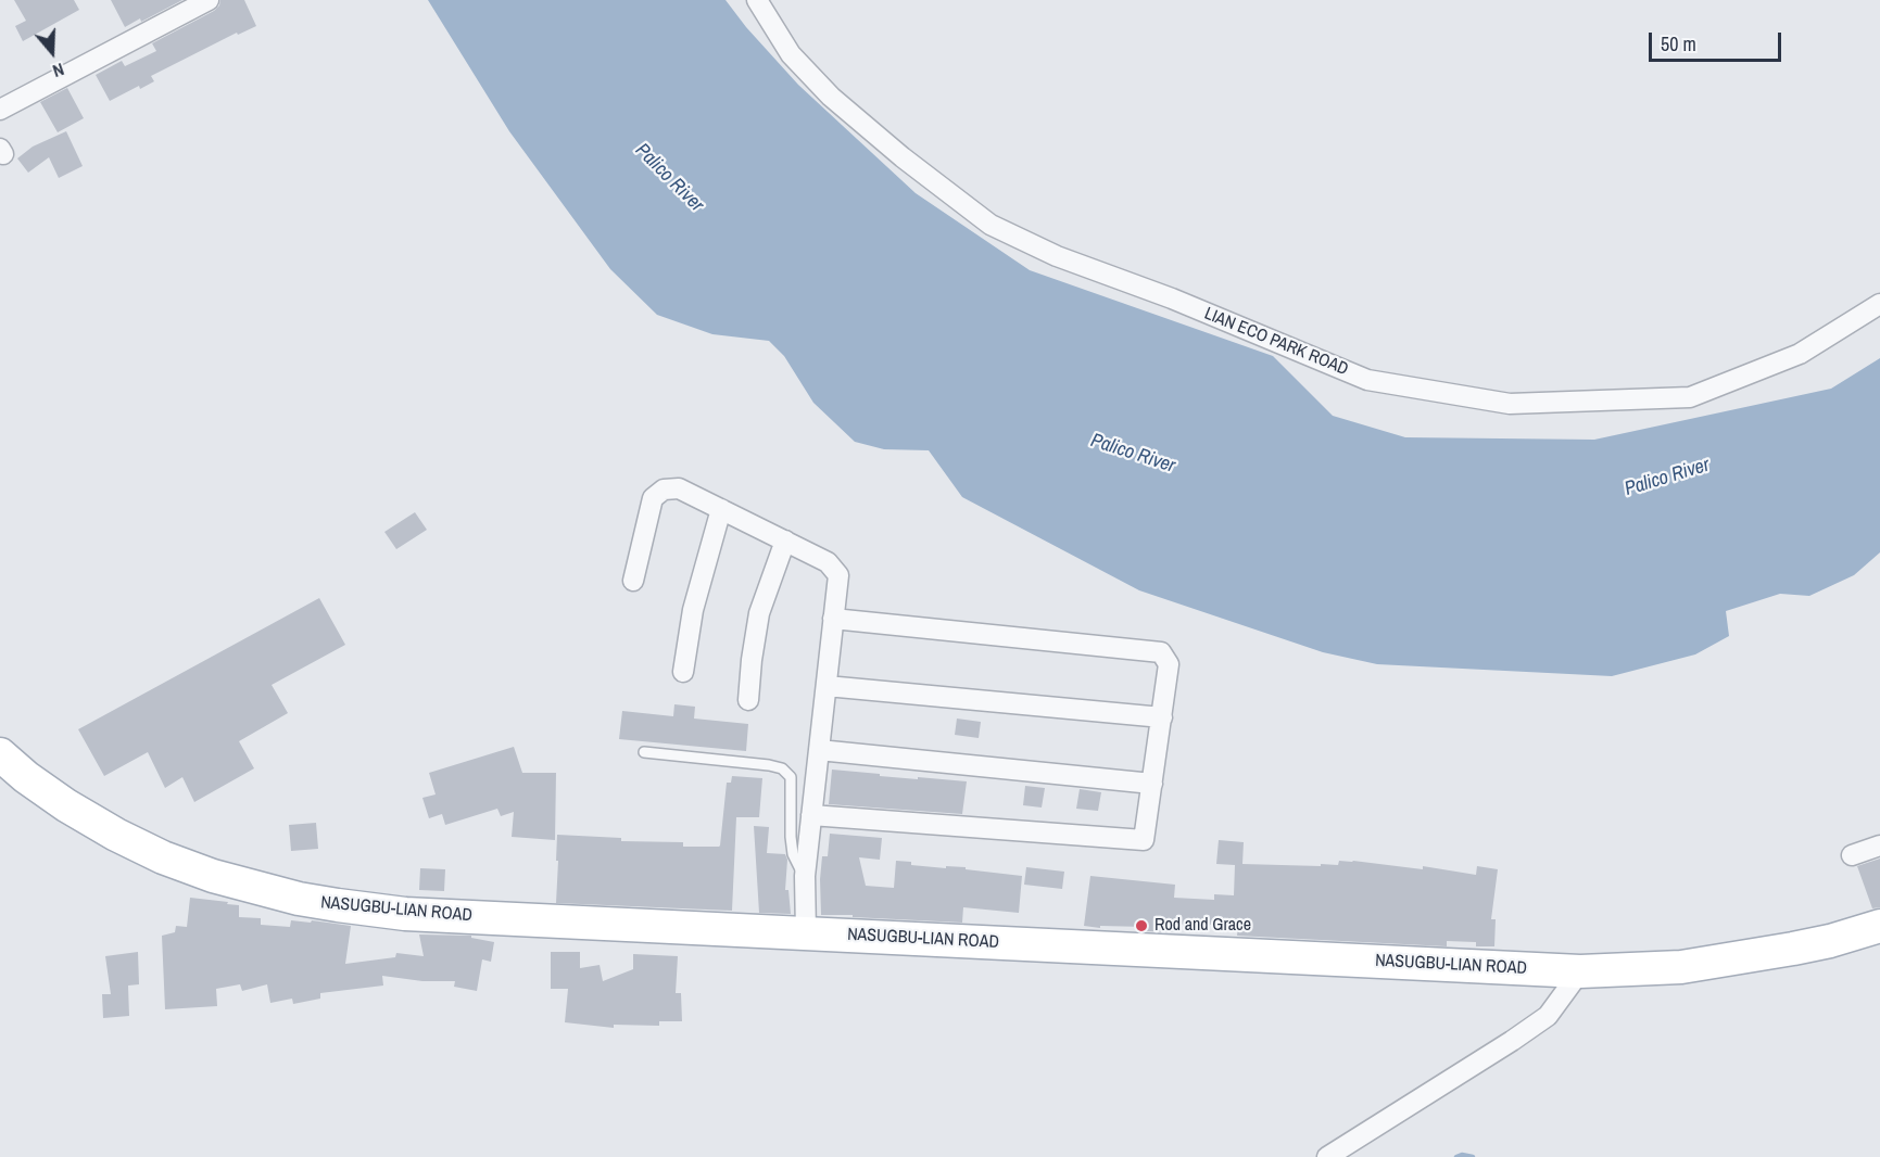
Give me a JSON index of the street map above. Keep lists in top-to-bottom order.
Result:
{
  "streets": {
    "main road": ["NASUGBU-LIAN ROAD"],
    "street": ["LIAN ECO PARK ROAD"]
  },
  "water": ["Palico River"],
  "places": ["Rod and Grace"],
  "scale_bar": "50 m",
  "north": "bottom"
}
